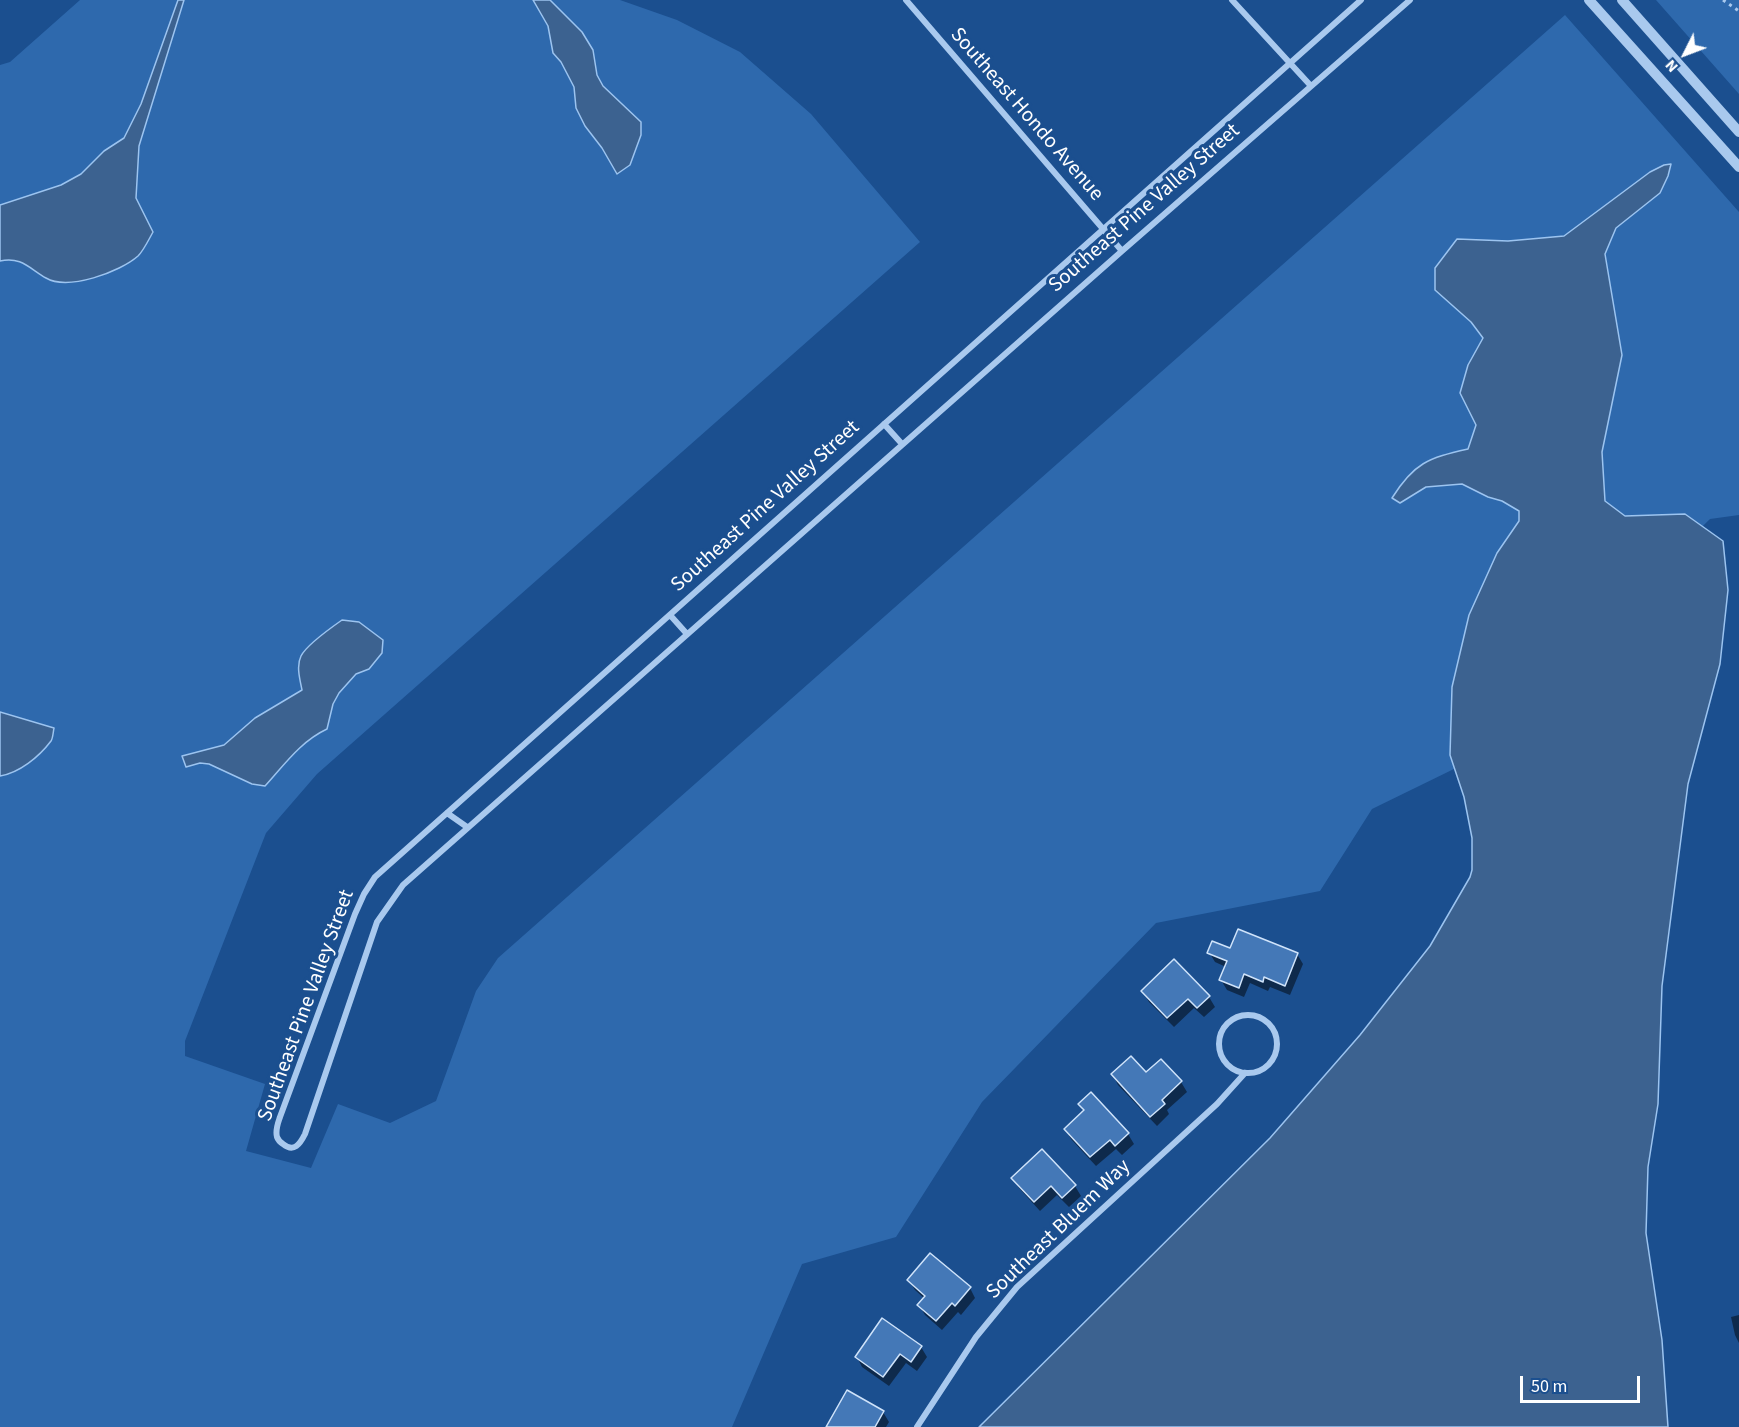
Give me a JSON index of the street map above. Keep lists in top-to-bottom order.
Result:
{
  "streets": {
    "street": ["Southeast Hondo Avenue", "Southeast Pine Valley Street", "Southeast Bluem Way"]
  },
  "crossings": [
    ["Southeast Hondo Avenue", "Southeast Pine Valley Street"]
  ],
  "scale_bar": "50 m",
  "north": "bottom left"
}
